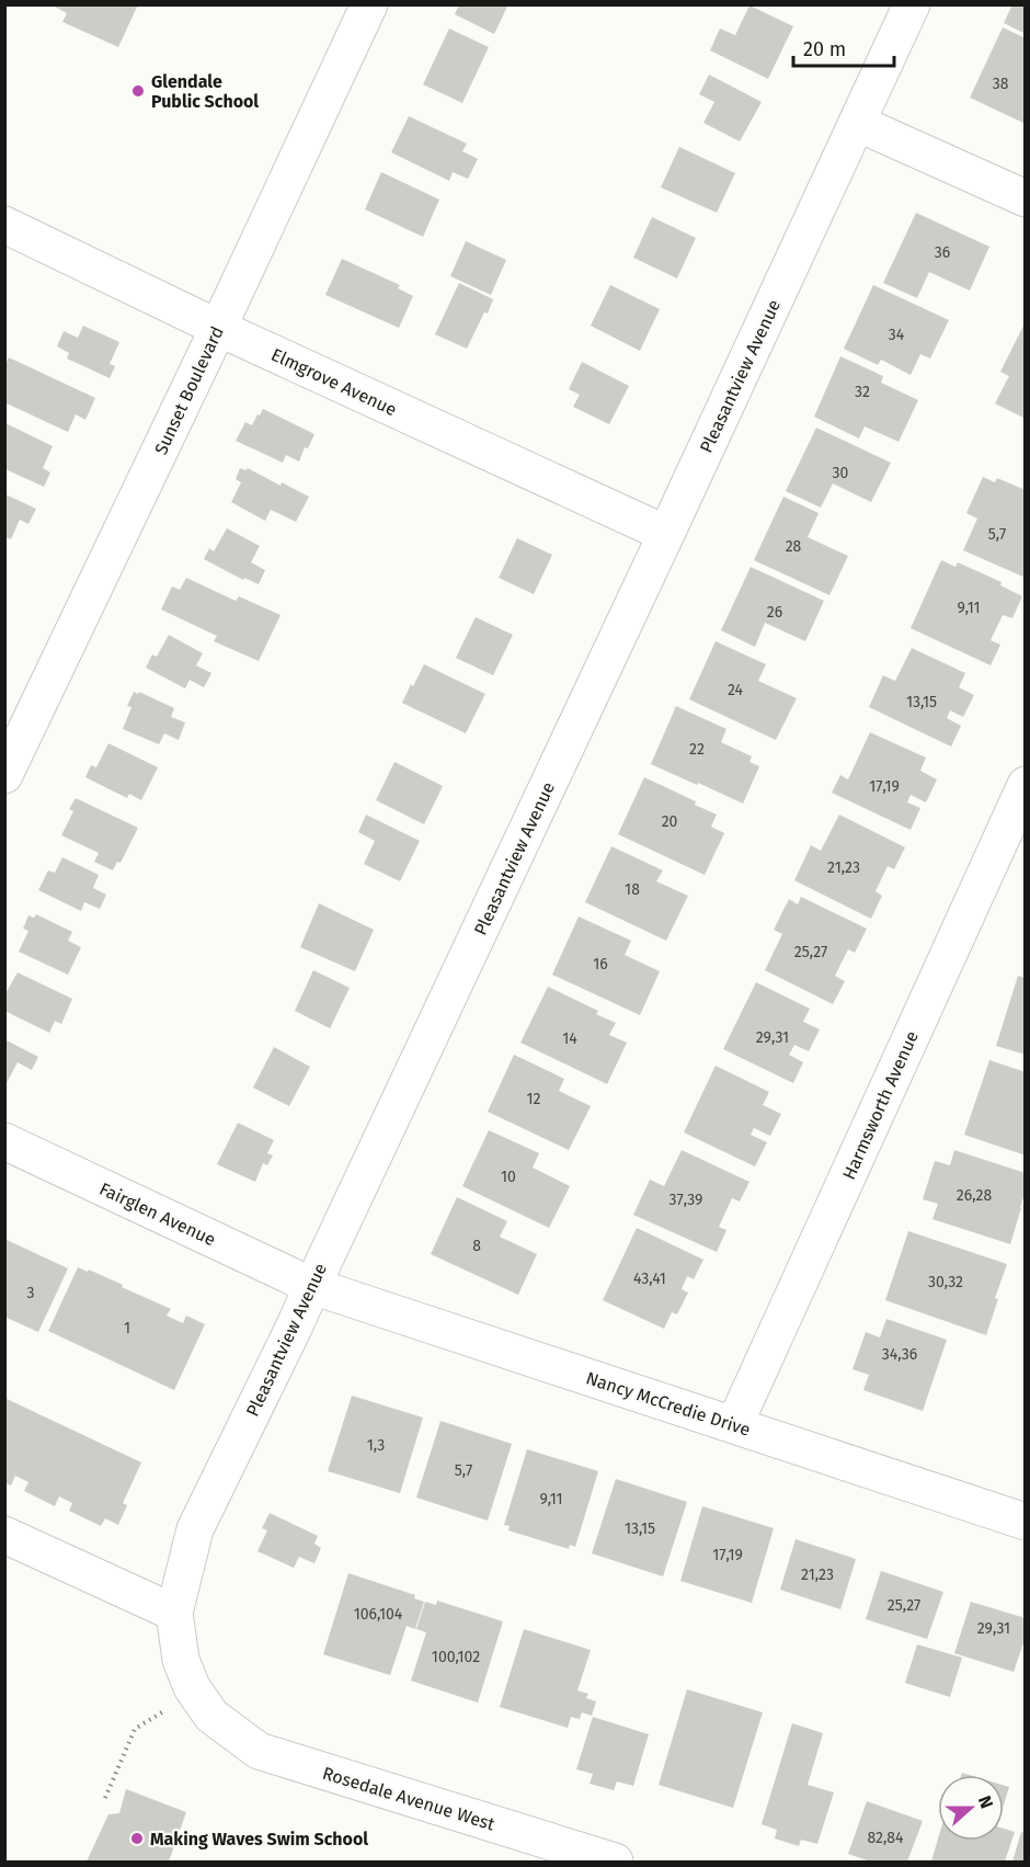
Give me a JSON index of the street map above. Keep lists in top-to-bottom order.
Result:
{
  "streets": {
    "street": [
      "Pleasantview Avenue",
      "Elmgrove Avenue",
      "Sunset Boulevard",
      "Harmsworth Avenue",
      "Fairglen Avenue",
      "Nancy McCredie Drive",
      "Rosedale Avenue West"
    ]
  },
  "crossings": [
    ["Pleasantview Avenue", "Elmgrove Avenue"],
    ["Pleasantview Avenue", "Fairglen Avenue"],
    ["Pleasantview Avenue", "Nancy McCredie Drive"],
    ["Pleasantview Avenue", "Rosedale Avenue West"],
    ["Elmgrove Avenue", "Sunset Boulevard"],
    ["Harmsworth Avenue", "Nancy McCredie Drive"],
    ["Fairglen Avenue", "Nancy McCredie Drive"]
  ],
  "places": ["Glendale Public School", "Making Waves Swim School"],
  "house_numbers": [
    "38",
    "36",
    "34",
    "32",
    "30",
    "5,7",
    "28",
    "9,11",
    "26",
    "24",
    "13,15",
    "22",
    "17,19",
    "20",
    "21,23",
    "18",
    "25,27",
    "16",
    "29,31",
    "14",
    "12",
    "10",
    "26,28",
    "37,39",
    "8",
    "43,41",
    "30,32",
    "3",
    "1",
    "34,36",
    "1,3",
    "5,7",
    "9,11",
    "13,15",
    "17,19",
    "21,23",
    "25,27",
    "106,104",
    "29,31",
    "100,102",
    "82,84"
  ],
  "scale_bar": "20 m",
  "north": "right"
}
